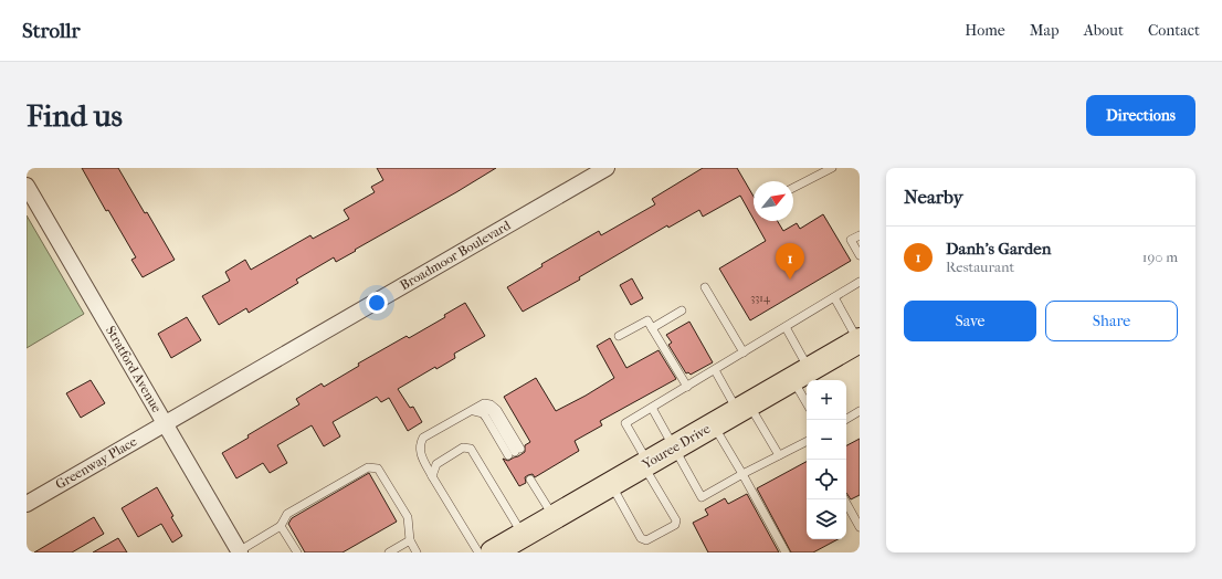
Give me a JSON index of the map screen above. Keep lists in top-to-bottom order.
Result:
{
  "streets": {
    "main road": ["Youree Drive"],
    "street": ["Broadmoor Boulevard", "Stratford Avenue", "Greenway Place"]
  },
  "crossings": [
    ["Broadmoor Boulevard", "Stratford Avenue"],
    ["Broadmoor Boulevard", "Greenway Place"],
    ["Stratford Avenue", "Greenway Place"]
  ],
  "house_numbers": ["3314"],
  "north": "top right",
  "page": {
    "header": "Strollr",
    "nav": [
      "Home",
      "Map",
      "About",
      "Contact"
    ],
    "buttons": [
      "Directions",
      ["Save", "Share"]
    ],
    "title": "Find us",
    "heading": "Nearby",
    "list": [
      {
        "mark": "1",
        "name": "Danh's Garden",
        "note": "Restaurant",
        "value": "190 m"
      }
    ],
    "pins": "1",
    "map_buttons": ["+", "−"]
  }
}
